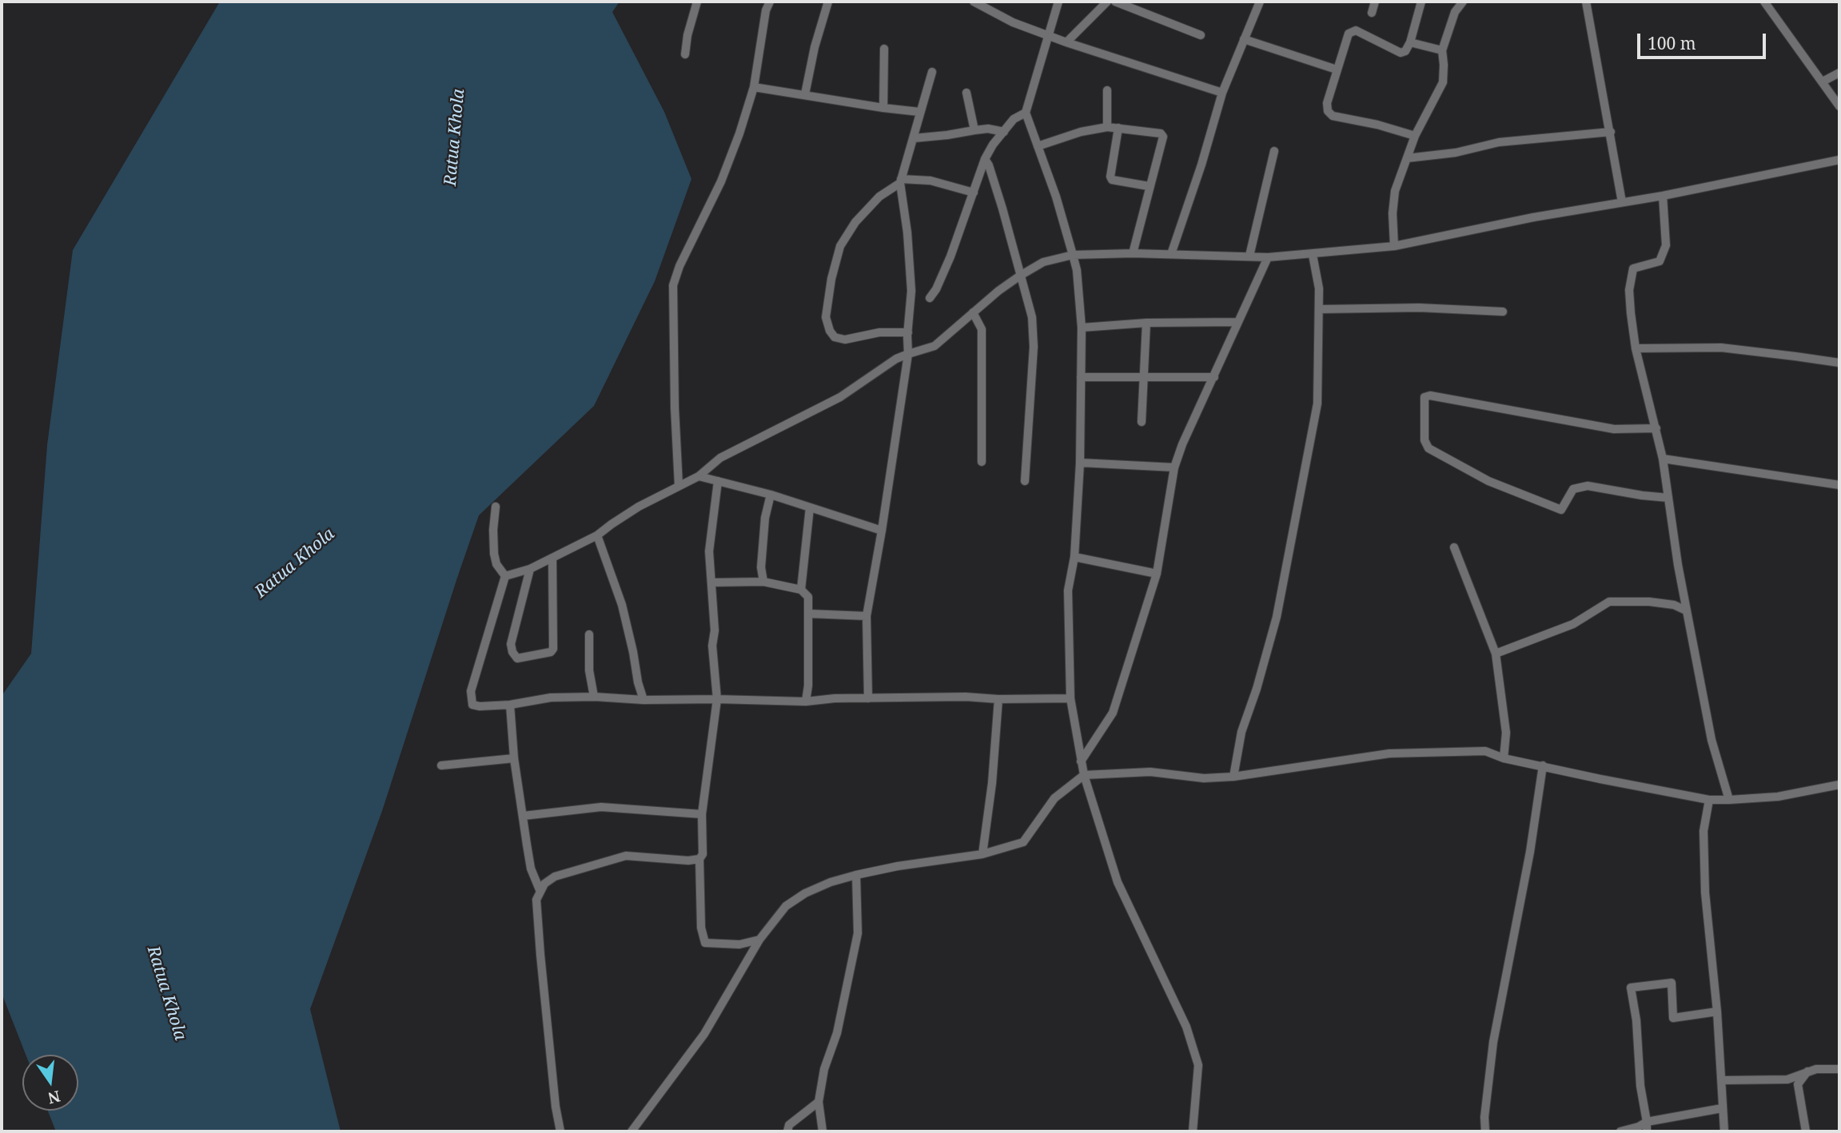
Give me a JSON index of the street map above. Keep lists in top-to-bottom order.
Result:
{
  "water": ["Ratua Khola"],
  "scale_bar": "100 m",
  "north": "bottom"
}
